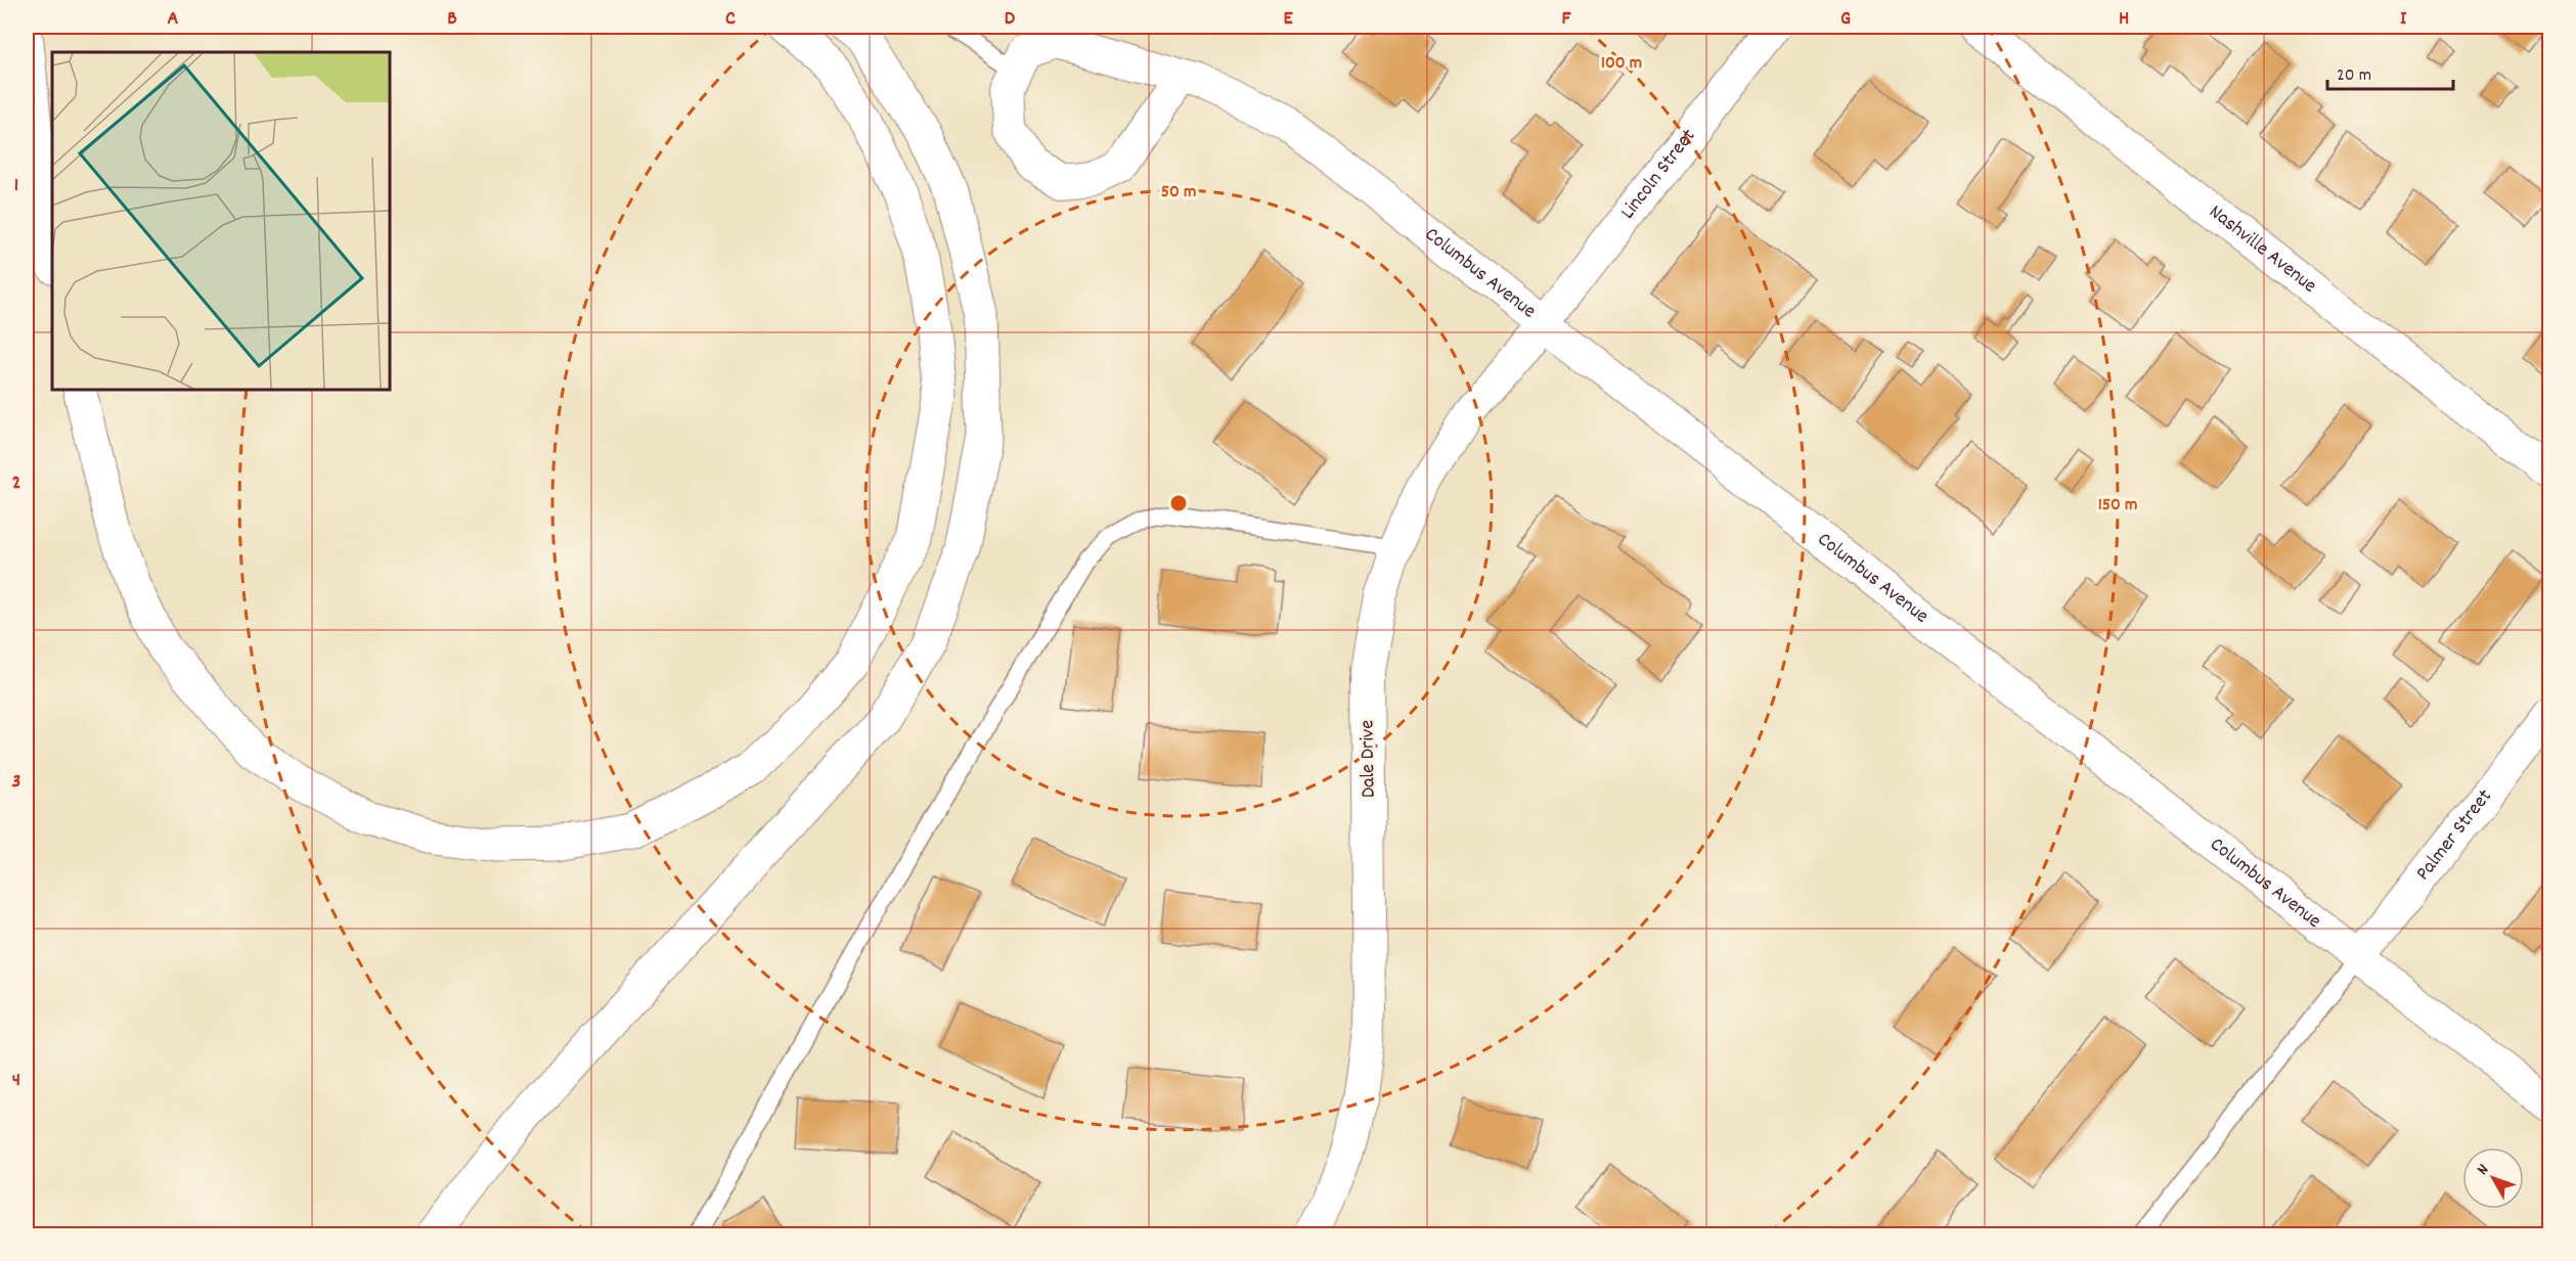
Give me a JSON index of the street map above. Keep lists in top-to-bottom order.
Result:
{
  "streets": {
    "street": [
      "Lincoln Street",
      "Nashville Avenue",
      "Columbus Avenue",
      "Dale Drive",
      "Palmer Street"
    ]
  },
  "crossings": [
    ["Lincoln Street", "Columbus Avenue"],
    ["Lincoln Street", "Dale Drive"],
    ["Columbus Avenue", "Dale Drive"],
    ["Columbus Avenue", "Palmer Street"]
  ],
  "scale_bar": "20 m",
  "north": "top left",
  "grid": {
    "columns": [
      "A",
      "B",
      "C",
      "D",
      "E",
      "F",
      "G",
      "H",
      "I"
    ],
    "rows": [
      "1",
      "2",
      "3",
      "4"
    ]
  },
  "rings": ["100 m", "50 m", "150 m"]
}
